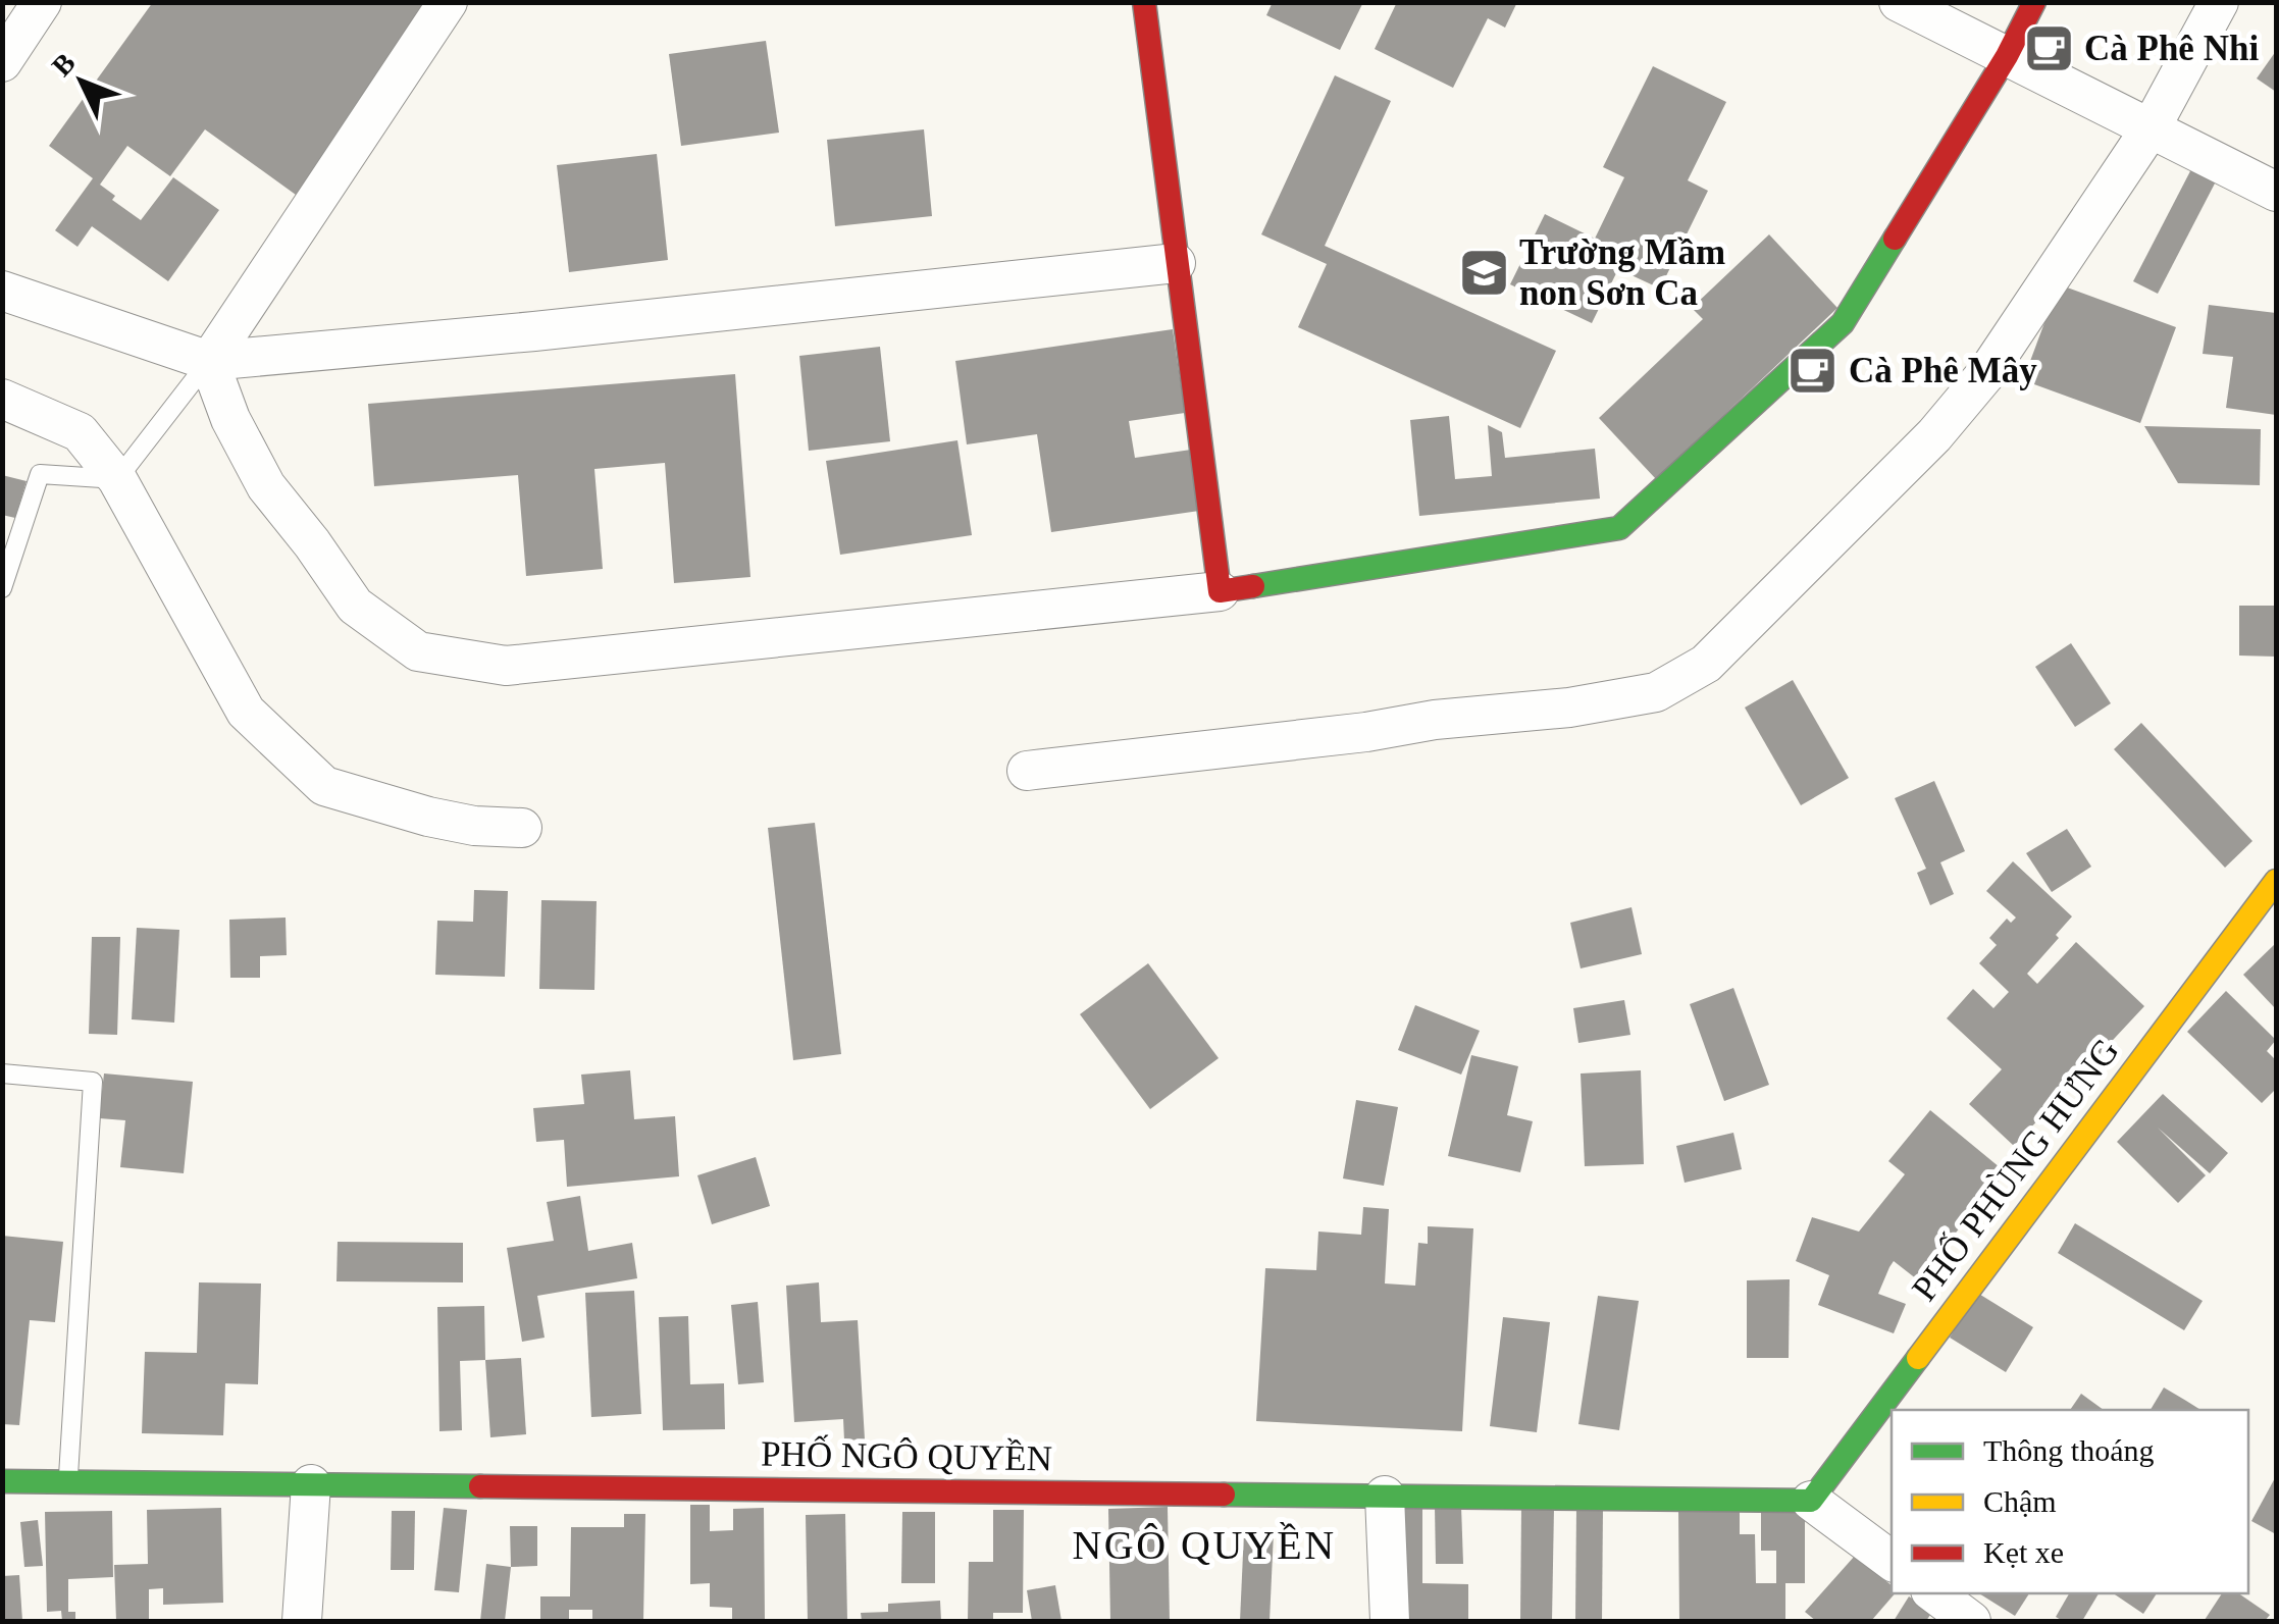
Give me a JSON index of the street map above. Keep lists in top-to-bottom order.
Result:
{
  "streets": {
    "street": ["PHỐ PHÙNG HƯNG", "PHỐ NGÔ QUYỀN"]
  },
  "crossings": [
    ["PHỐ PHÙNG HƯNG", "PHỐ NGÔ QUYỀN"]
  ],
  "districts": ["NGÔ QUYỀN"],
  "places": {
    "cafe": ["Cà Phê Nhi", "Cà Phê Mây"],
    "school or university": ["Trường Mầm non Sơn Ca"]
  },
  "legend": ["Thông thoáng", "Chậm", "Kẹt xe"],
  "north": "top left"
}
